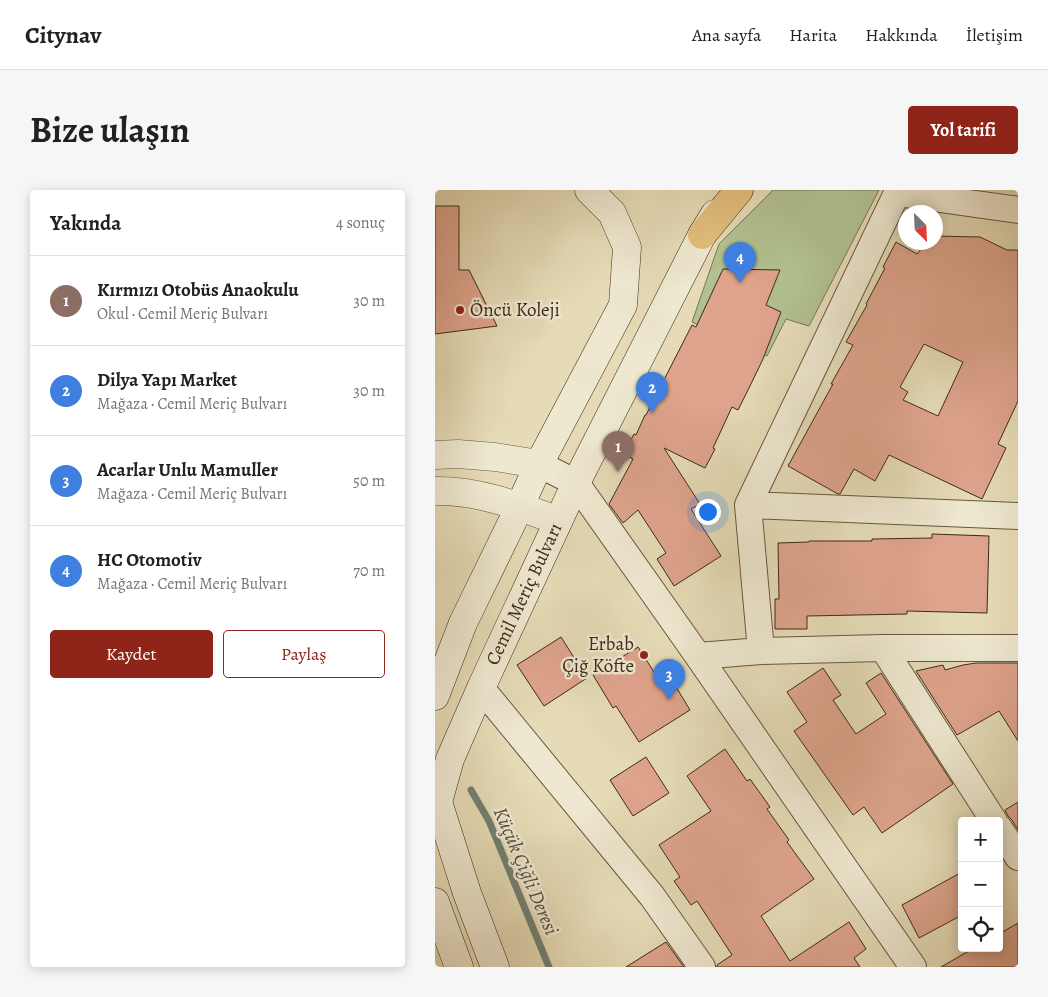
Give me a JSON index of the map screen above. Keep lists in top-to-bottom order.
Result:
{
  "streets": {
    "main road": ["Cemil Meriç Bulvarı"]
  },
  "water": ["Küçük Çiğli Deresi"],
  "places": ["Öncü Koleji", "Erbab Çiğ Köfte"],
  "north": "bottom right",
  "page": {
    "header": "Citynav",
    "nav": [
      "Ana sayfa",
      "Harita",
      "Hakkında",
      "İletişim"
    ],
    "title": "Bize ulaşın",
    "buttons": [
      "Yol tarifi",
      ["Kaydet", "Paylaş"]
    ],
    "heading": ["Yakında", "4 sonuç"],
    "pins": [
      "4",
      "2",
      "1",
      "3"
    ],
    "list": [
      {
        "mark": "1",
        "name": "Kırmızı Otobüs Anaokulu",
        "note": "Okul · Cemil Meriç Bulvarı",
        "value": "30 m"
      },
      {
        "mark": "2",
        "name": "Dilya Yapı Market",
        "note": "Mağaza · Cemil Meriç Bulvarı",
        "value": "30 m"
      },
      {
        "mark": "3",
        "name": "Acarlar Unlu Mamuller",
        "note": "Mağaza · Cemil Meriç Bulvarı",
        "value": "50 m"
      },
      {
        "mark": "4",
        "name": "HC Otomotiv",
        "note": "Mağaza · Cemil Meriç Bulvarı",
        "value": "70 m"
      }
    ],
    "map_buttons": ["+", "−"]
  }
}
